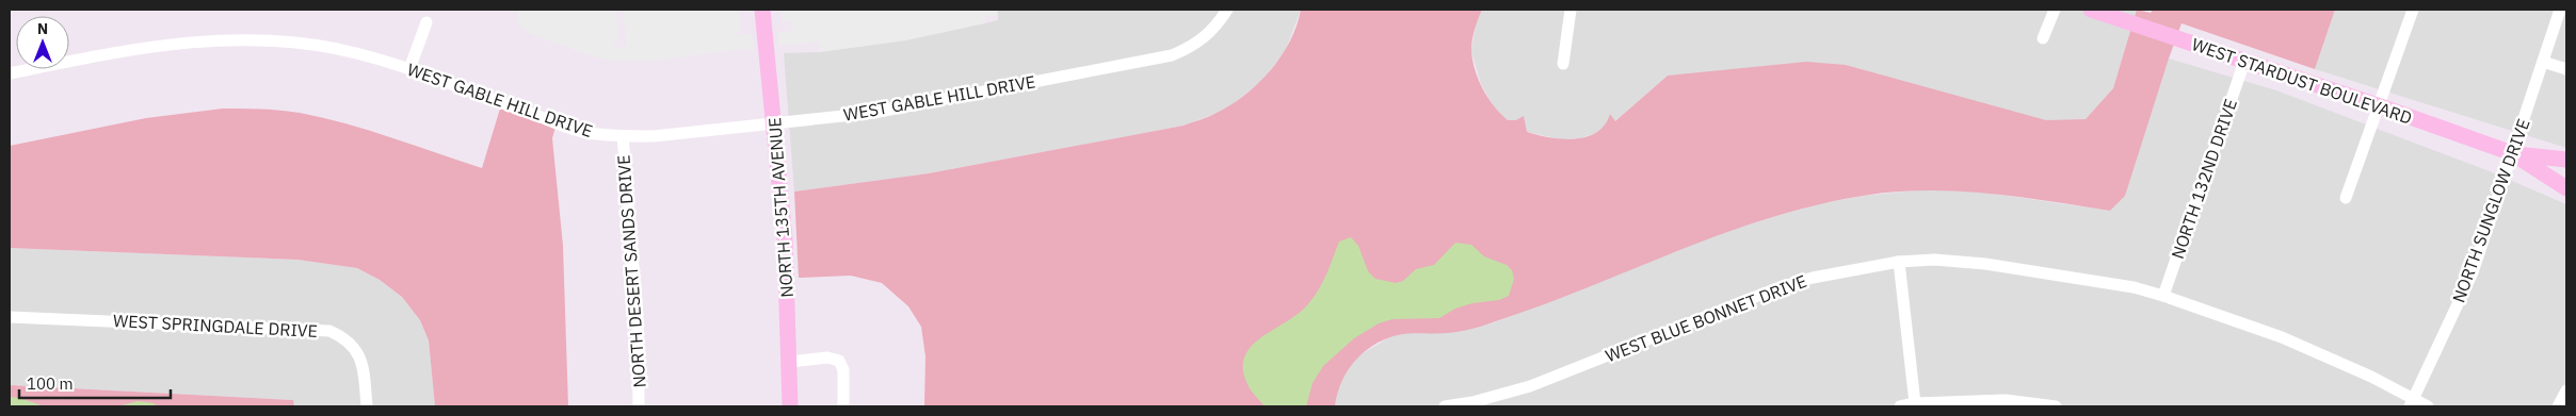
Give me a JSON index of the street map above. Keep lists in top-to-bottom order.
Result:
{
  "streets": {
    "street": [
      "WEST STARDUST BOULEVARD",
      "WEST GABLE HILL DRIVE",
      "NORTH 132ND DRIVE",
      "NORTH 135TH AVENUE",
      "NORTH SUNGLOW DRIVE",
      "NORTH DESERT SANDS DRIVE",
      "WEST BLUE BONNET DRIVE",
      "WEST SPRINGDALE DRIVE"
    ]
  },
  "crossings": [
    ["WEST STARDUST BOULEVARD", "NORTH 132ND DRIVE"],
    ["WEST STARDUST BOULEVARD", "NORTH SUNGLOW DRIVE"],
    ["WEST GABLE HILL DRIVE", "NORTH 135TH AVENUE"],
    ["WEST GABLE HILL DRIVE", "NORTH DESERT SANDS DRIVE"],
    ["NORTH 132ND DRIVE", "WEST BLUE BONNET DRIVE"],
    ["NORTH SUNGLOW DRIVE", "WEST BLUE BONNET DRIVE"]
  ],
  "scale_bar": "100 m",
  "north": "top"
}
